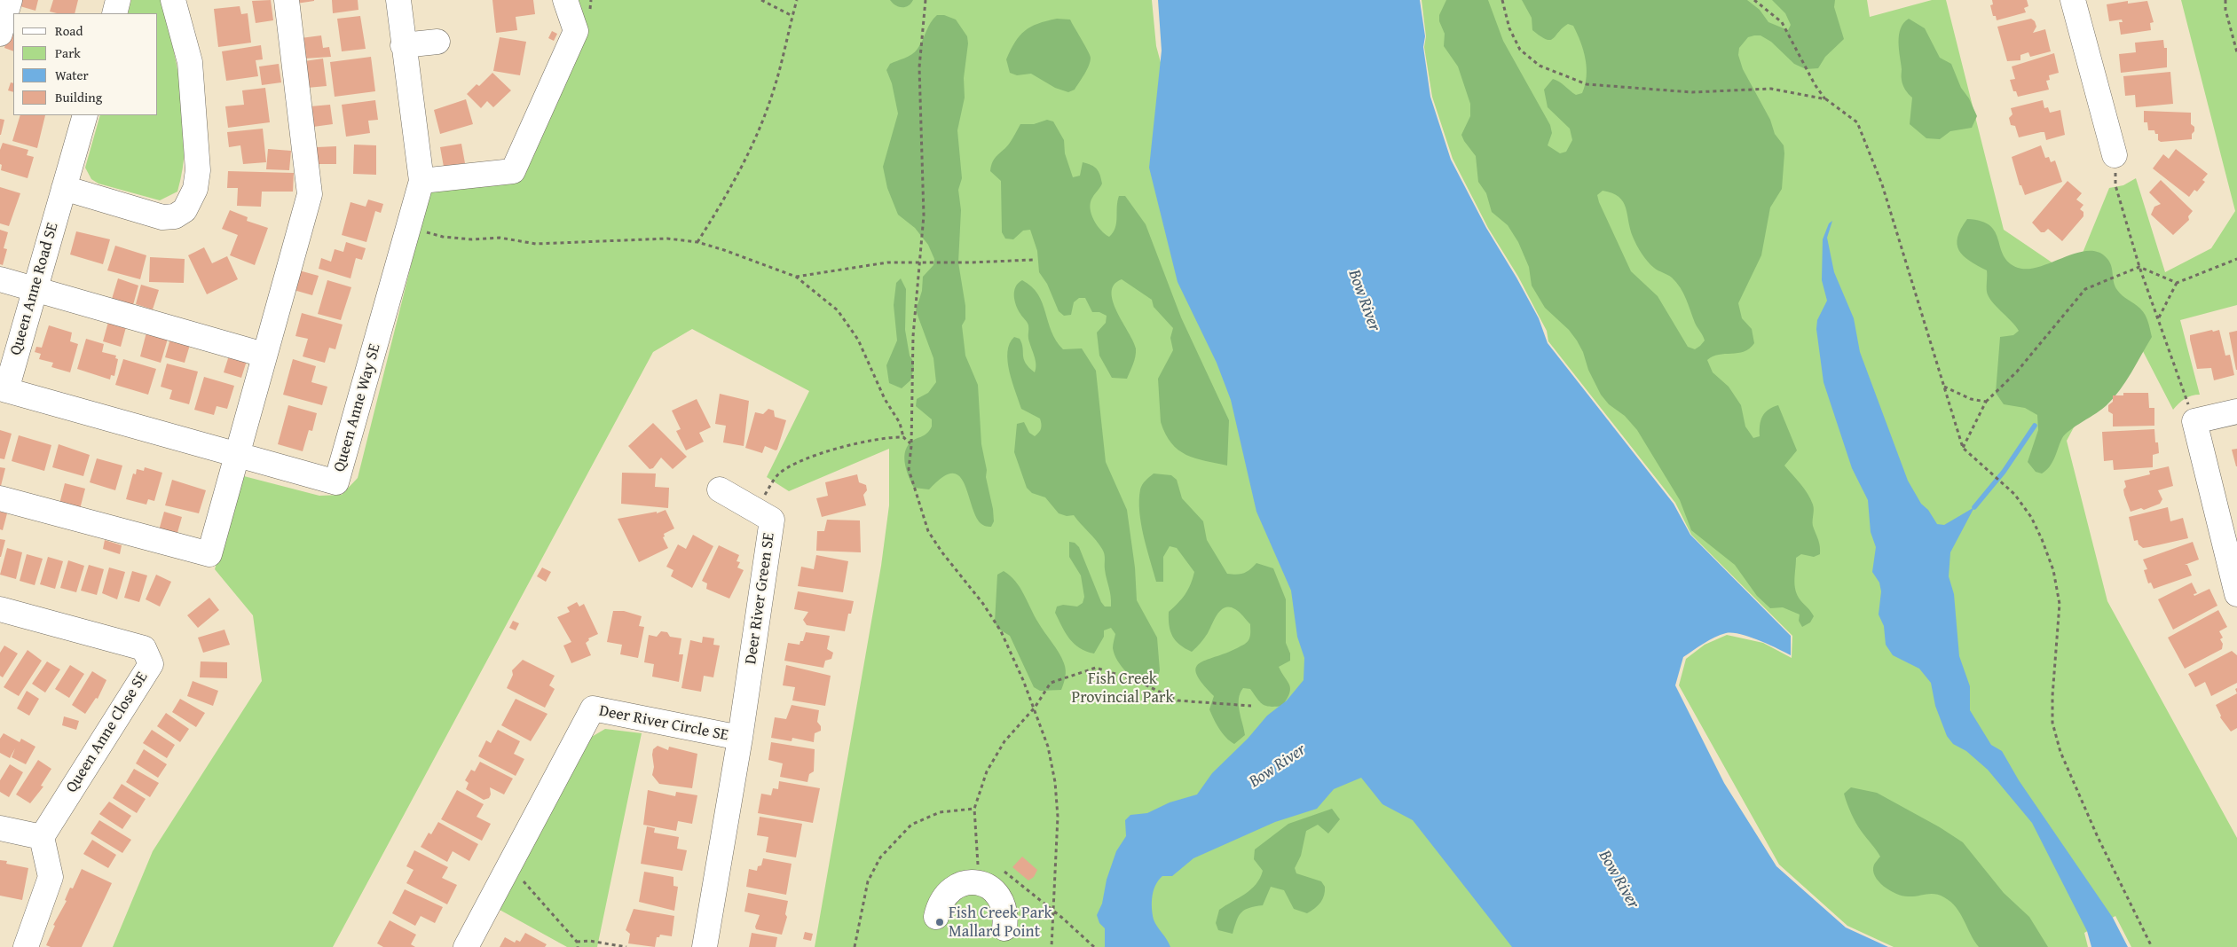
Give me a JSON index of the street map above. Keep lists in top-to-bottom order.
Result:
{
  "streets": {
    "street": [
      "Queen Anne Road SE",
      "Queen Anne Way SE",
      "Deer River Green SE",
      "Deer River Circle SE",
      "Queen Anne Close SE"
    ]
  },
  "crossings": [
    ["Queen Anne Road SE", "Queen Anne Way SE"],
    ["Deer River Green SE", "Deer River Circle SE"]
  ],
  "water": ["Bow River"],
  "parks": ["Fish Creek Provincial Park"],
  "places": ["Fish Creek Park Mallard Point"],
  "legend": [
    "Road",
    "Park",
    "Water",
    "Building"
  ]
}
